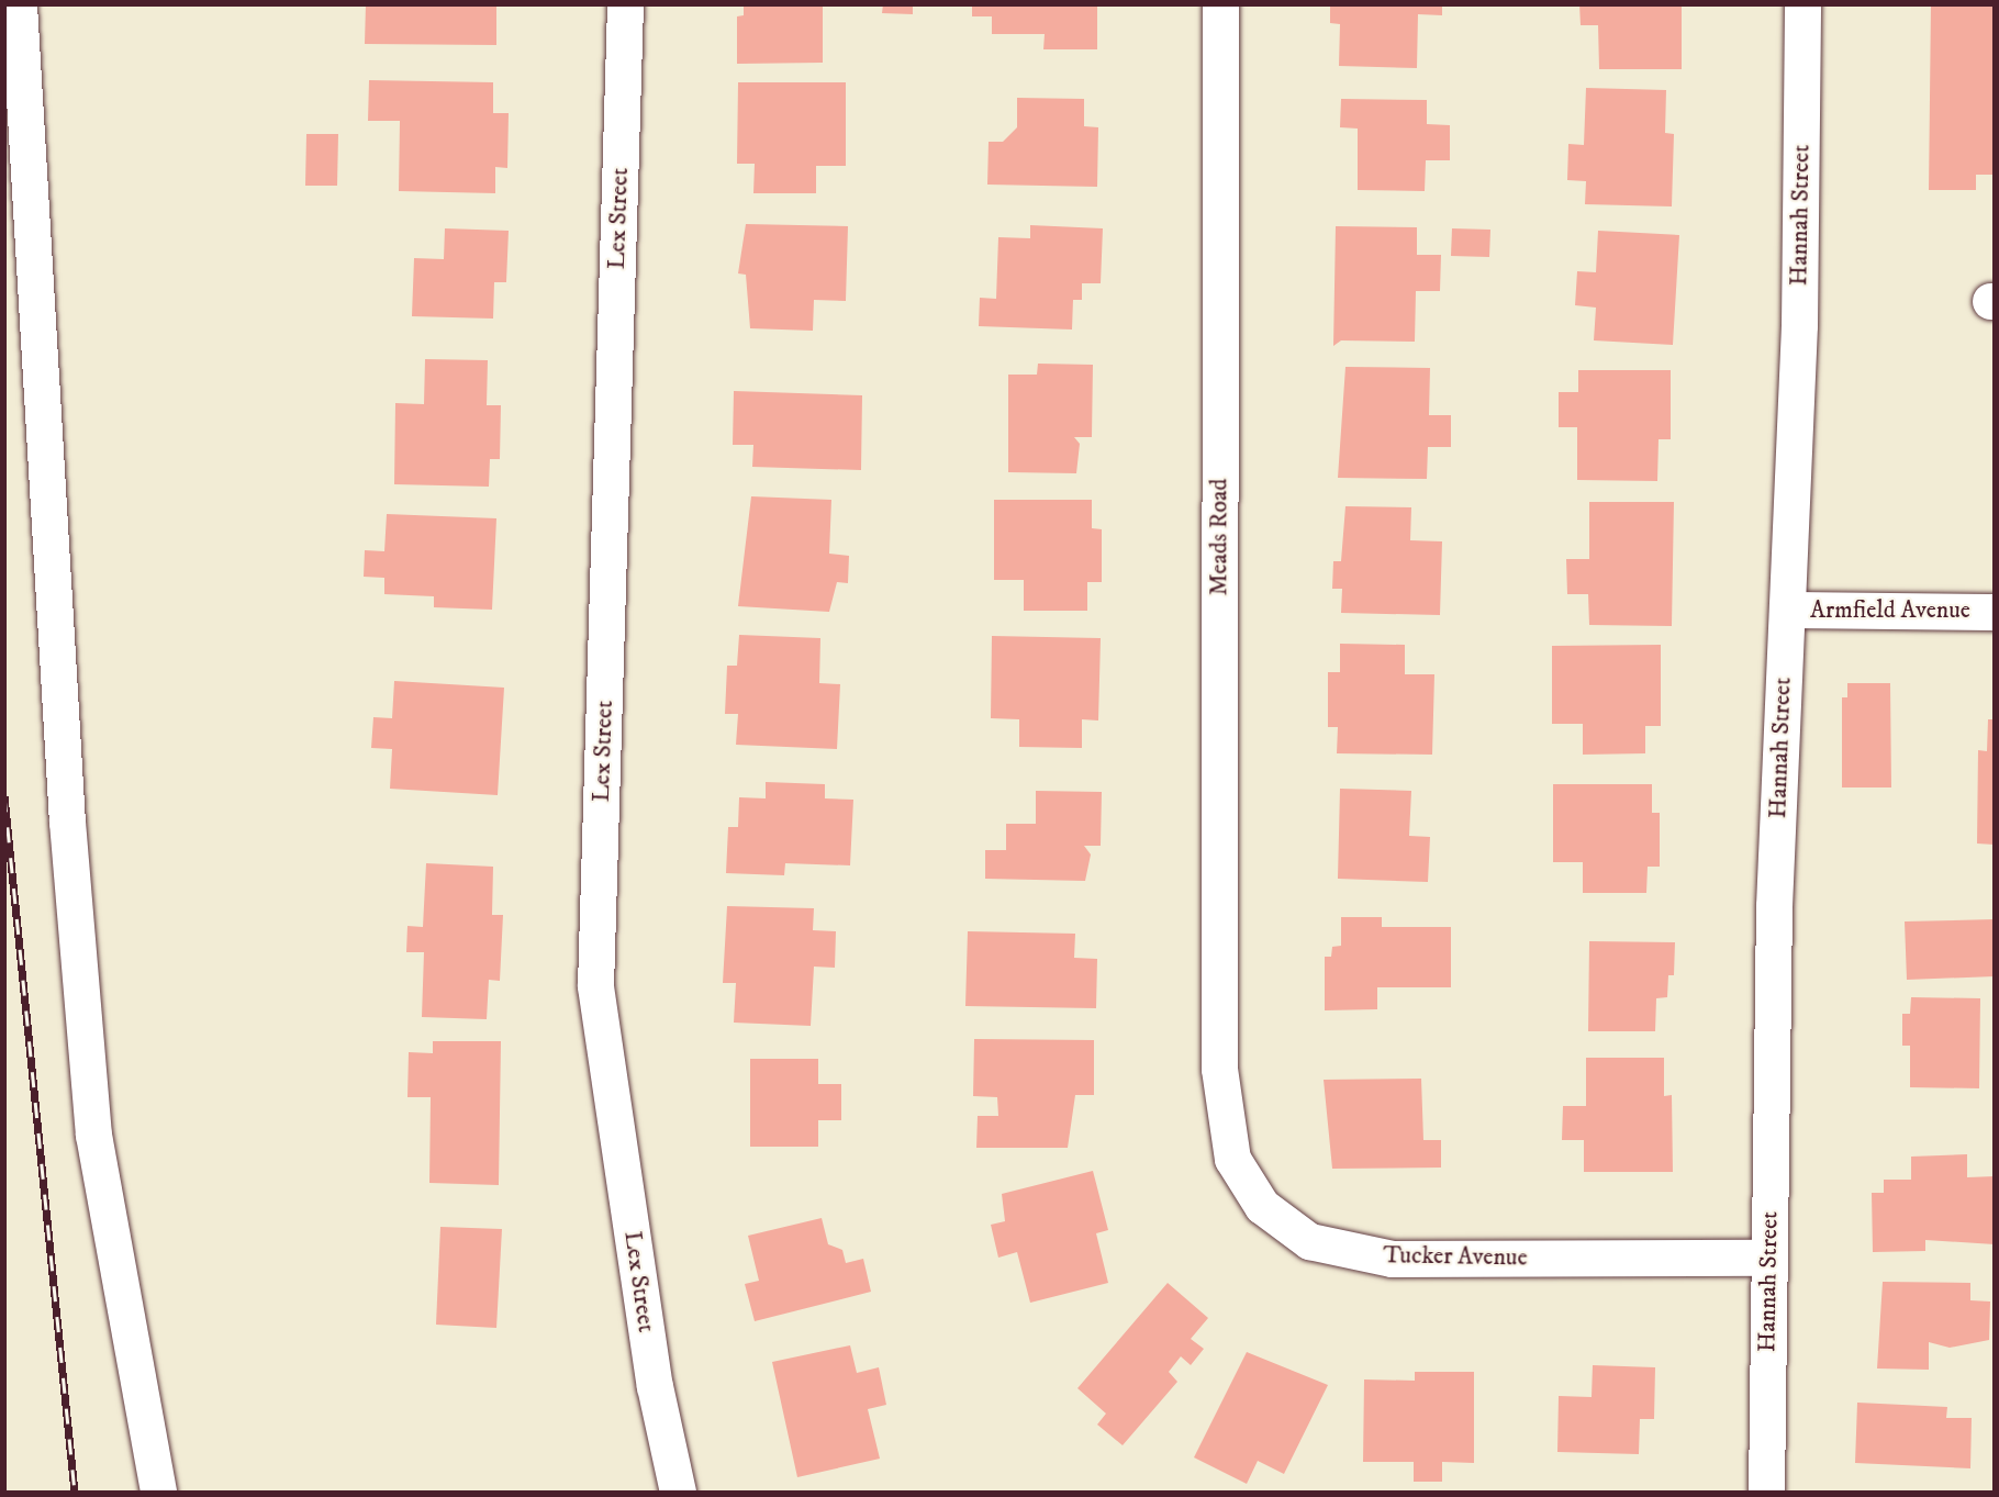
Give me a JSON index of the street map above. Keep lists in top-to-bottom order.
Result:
{
  "streets": {
    "street": [
      "Hannah Street",
      "Lex Street",
      "Meads Road",
      "Armfield Avenue",
      "Tucker Avenue"
    ]
  },
  "crossings": [
    ["Hannah Street", "Armfield Avenue"],
    ["Hannah Street", "Tucker Avenue"],
    ["Meads Road", "Tucker Avenue"]
  ]
}
